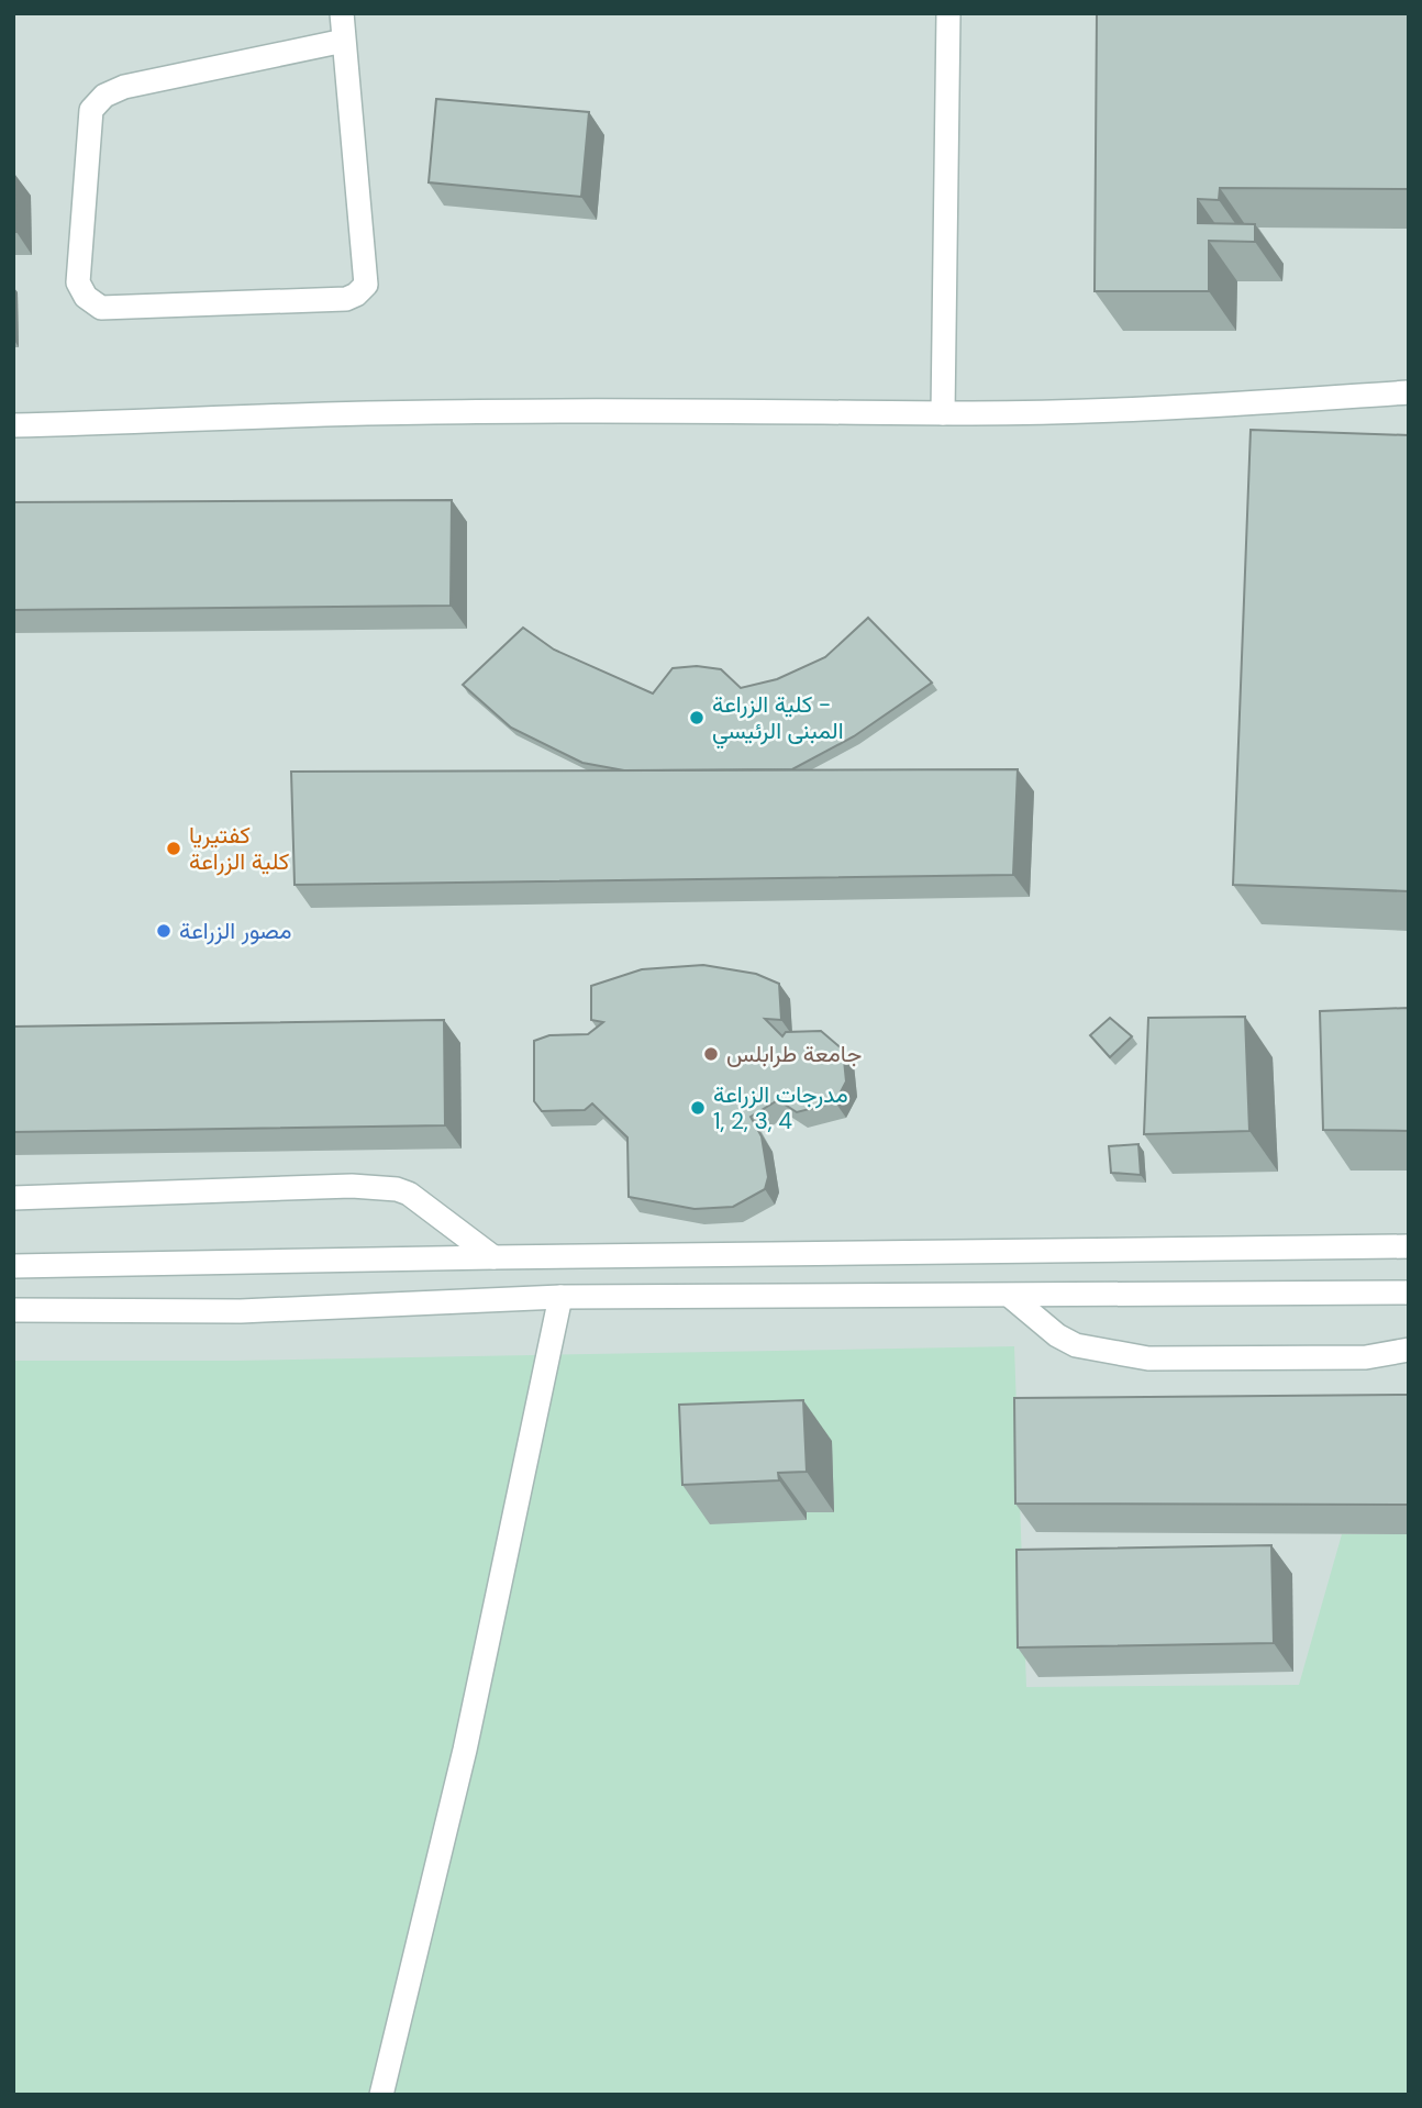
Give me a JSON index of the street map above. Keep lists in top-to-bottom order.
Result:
{
  "places": [
    "كلية الزراعة - المبنى الرئيسي",
    "كفتيريا كلية الزراعة",
    "مصور الزراعة",
    "جامعة طرابلس",
    "مدرجات الزراعة 1, 2, 3, 4"
  ]
}
